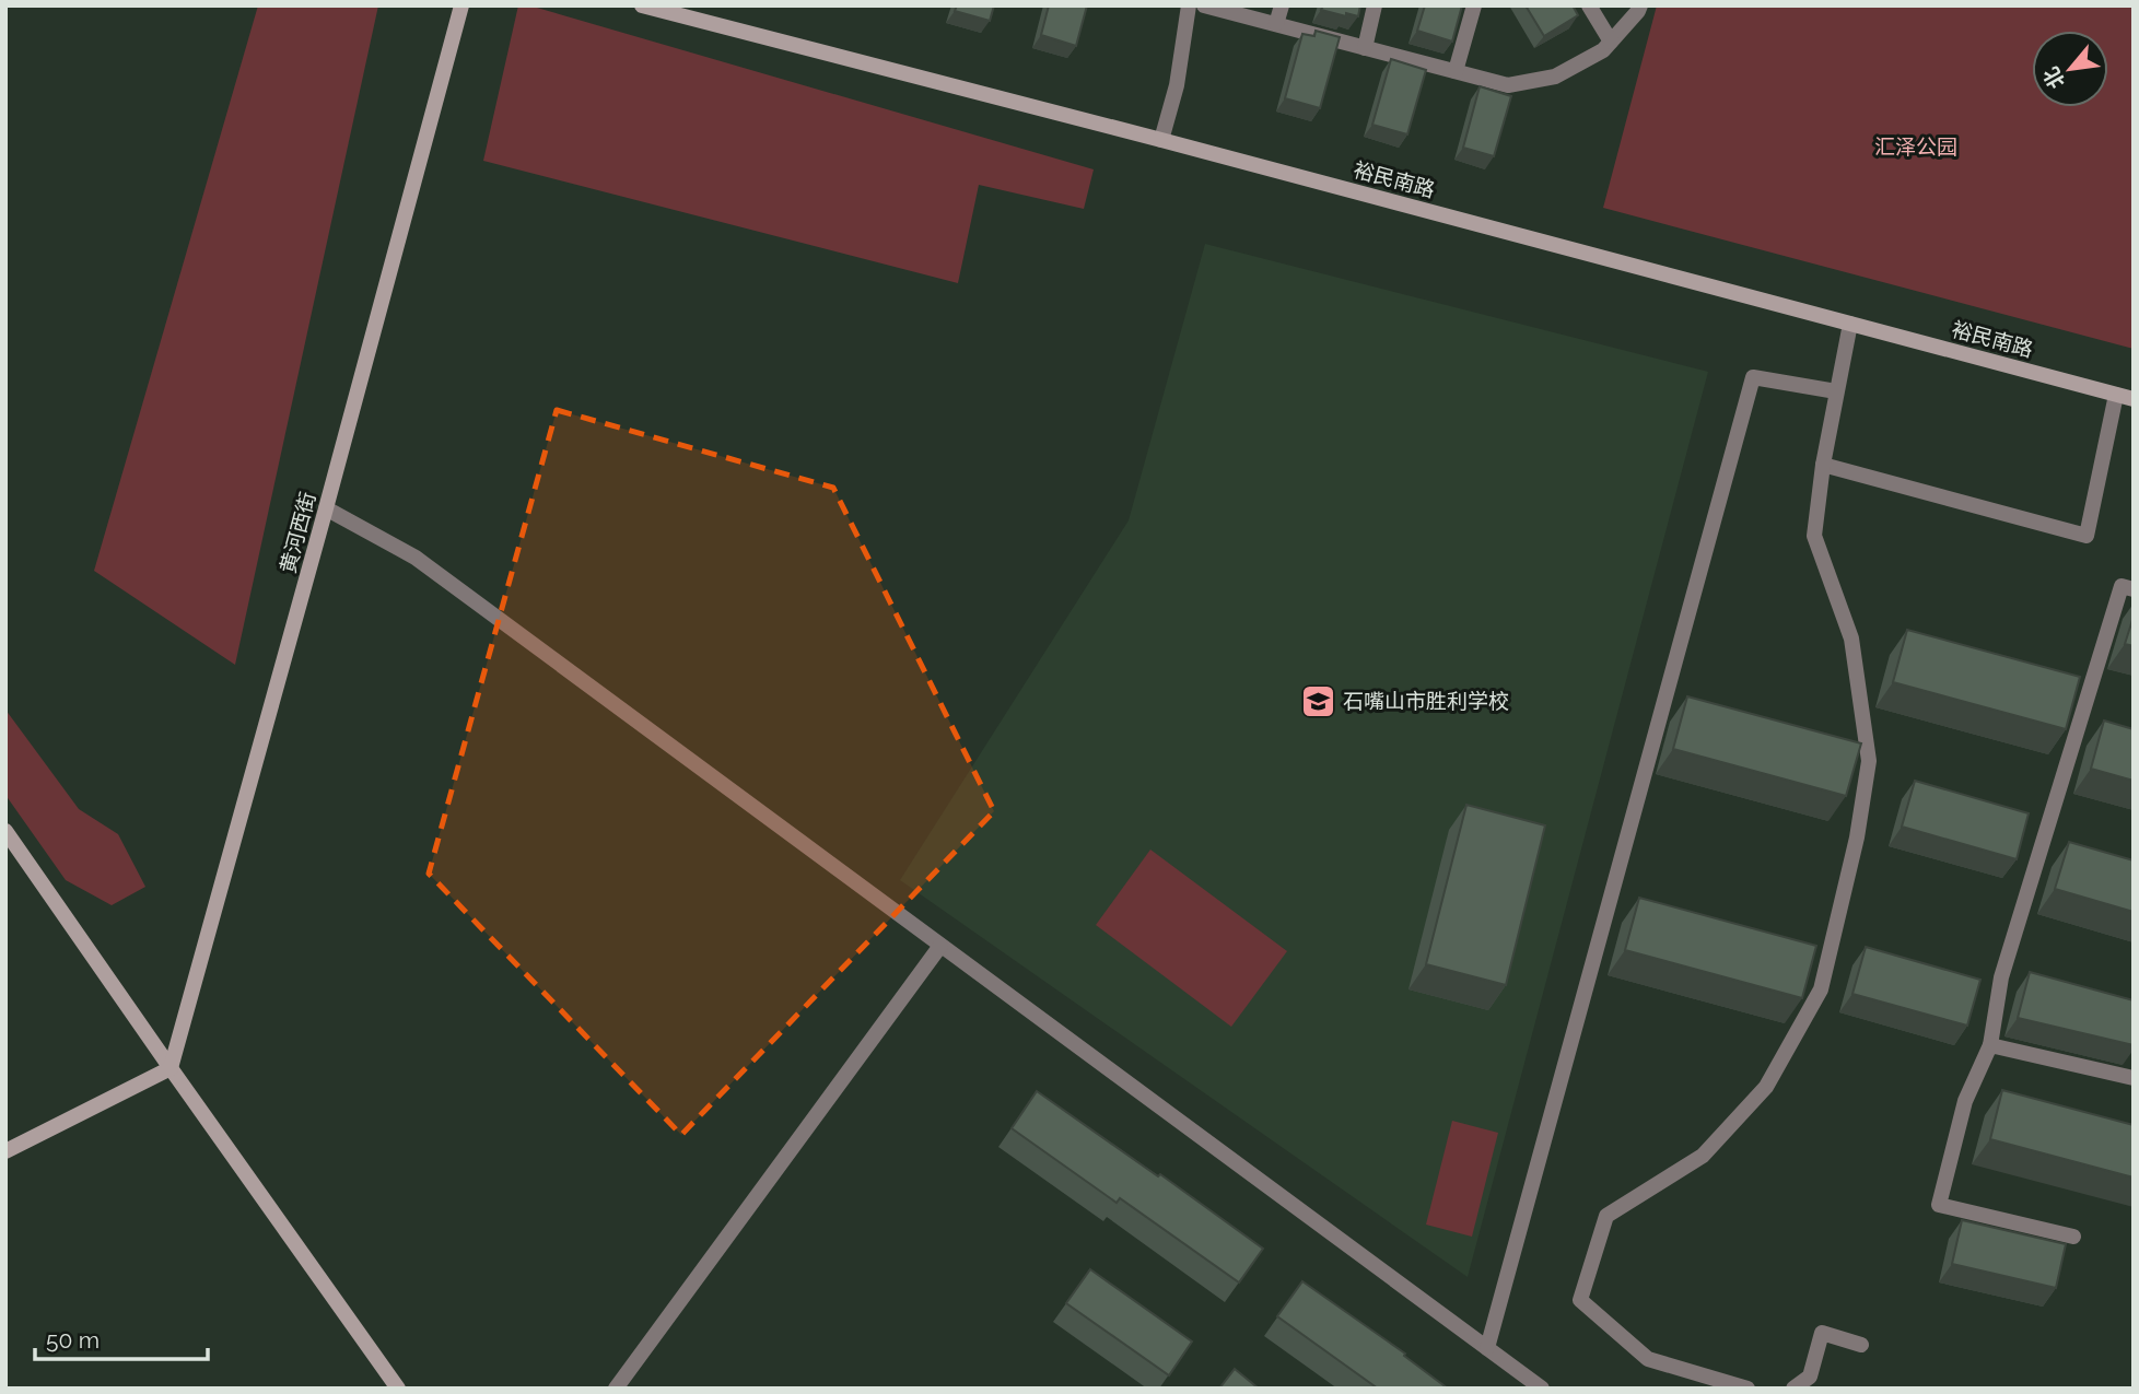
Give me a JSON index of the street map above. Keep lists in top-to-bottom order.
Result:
{
  "streets": {
    "street": ["裕民南路", "黄河西街"]
  },
  "parks": ["汇泽公园"],
  "places": {
    "school or university": ["石嘴山市胜利学校"]
  },
  "scale_bar": "50 m",
  "north": "bottom left"
}
